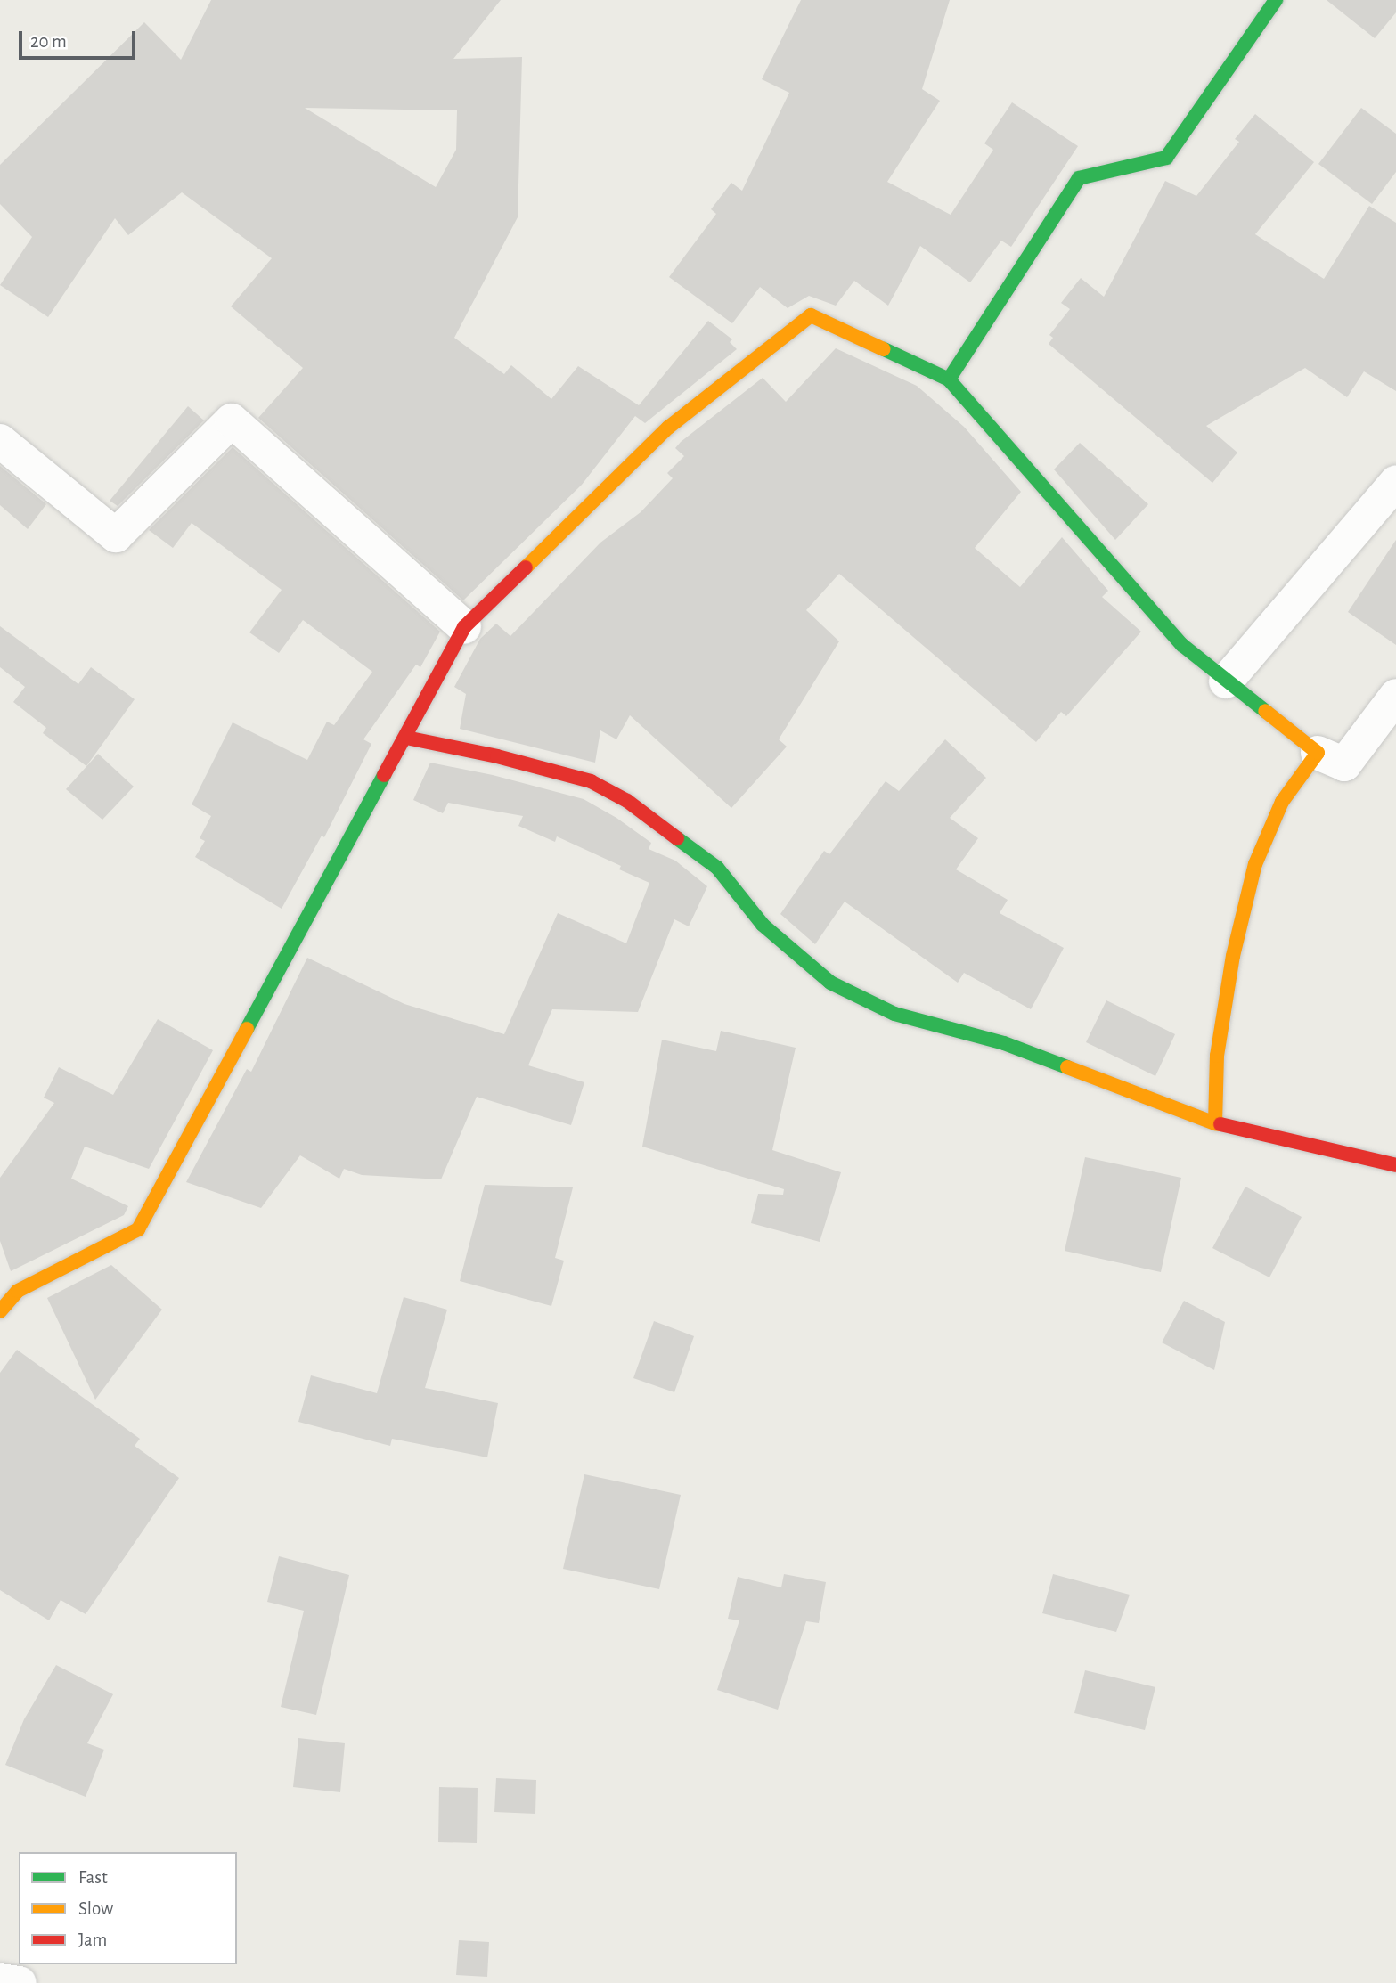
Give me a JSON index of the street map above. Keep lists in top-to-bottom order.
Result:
{
  "legend": ["Fast", "Slow", "Jam"],
  "scale_bar": "20 m"
}
